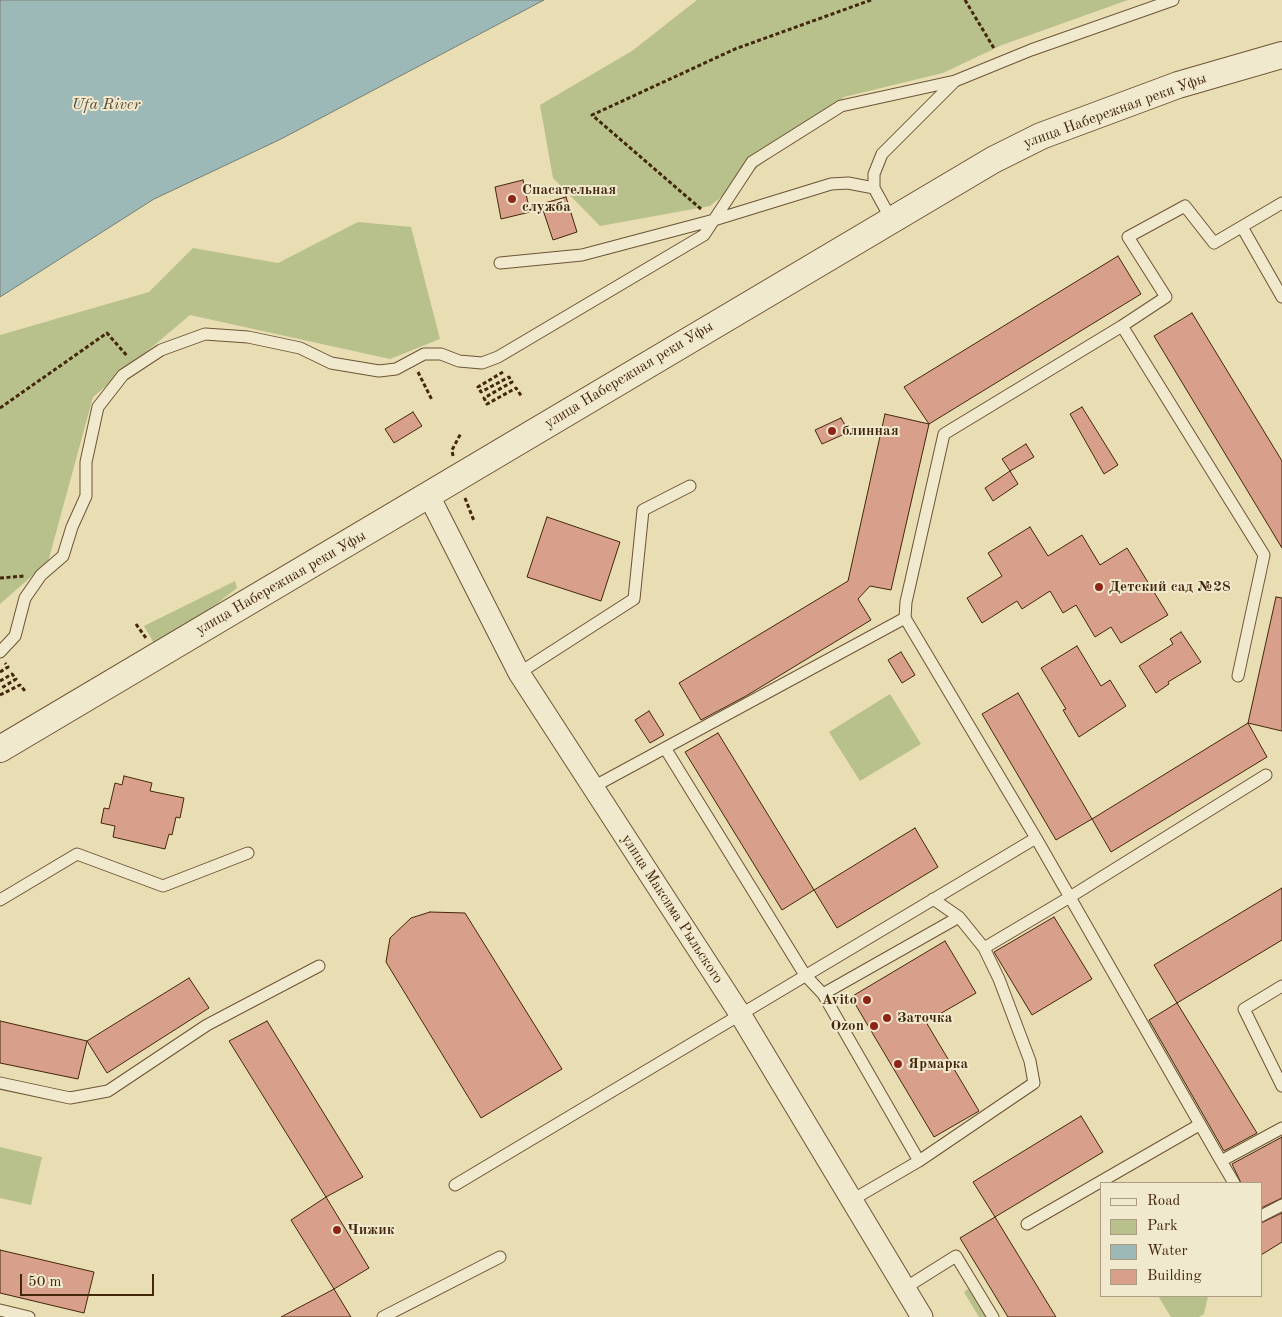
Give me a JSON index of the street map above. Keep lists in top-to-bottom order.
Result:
{
  "streets": {
    "street": ["улица Набережная реки Уфы", "улица Максима Рыльского"]
  },
  "crossings": [
    ["улица Набережная реки Уфы", "улица Максима Рыльского"]
  ],
  "water": ["Ufa River"],
  "places": [
    "Спасательная служба",
    "блинная",
    "Детский сад №28",
    "Avito",
    "Заточка",
    "Ozon",
    "Ярмарка",
    "Чижик"
  ],
  "legend": [
    "Road",
    "Park",
    "Water",
    "Building"
  ],
  "scale_bar": "50 m"
}
